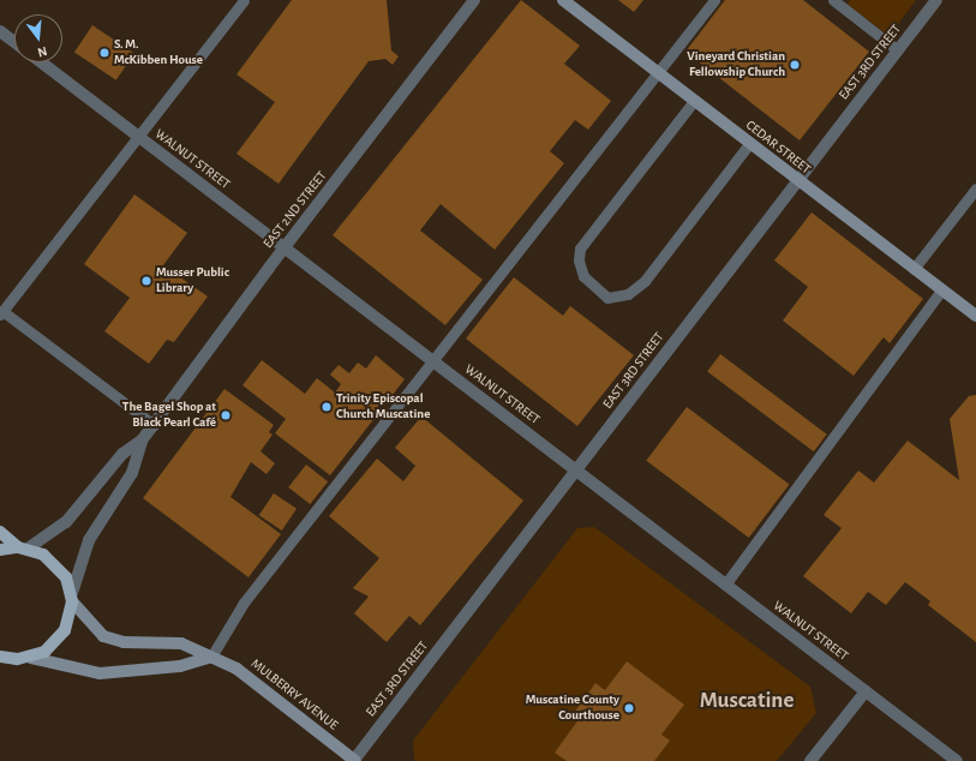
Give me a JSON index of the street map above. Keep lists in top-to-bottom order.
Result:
{
  "streets": {
    "main road": ["CEDAR STREET", "MULBERRY AVENUE"],
    "street": ["EAST 3RD STREET", "WALNUT STREET", "EAST 2ND STREET"]
  },
  "crossings": [
    ["EAST 3RD STREET", "CEDAR STREET"],
    ["EAST 3RD STREET", "WALNUT STREET"],
    ["EAST 3RD STREET", "MULBERRY AVENUE"],
    ["WALNUT STREET", "EAST 2ND STREET"],
    ["EAST 2ND STREET", "MULBERRY AVENUE"]
  ],
  "districts": ["Muscatine"],
  "places": [
    "S. M. McKibben House",
    "Vineyard Christian Fellowship Church",
    "Musser Public Library",
    "Trinity Episcopal Church Muscatine",
    "The Bagel Shop at Black Pearl Café",
    "Muscatine County Courthouse"
  ],
  "north": "bottom"
}
